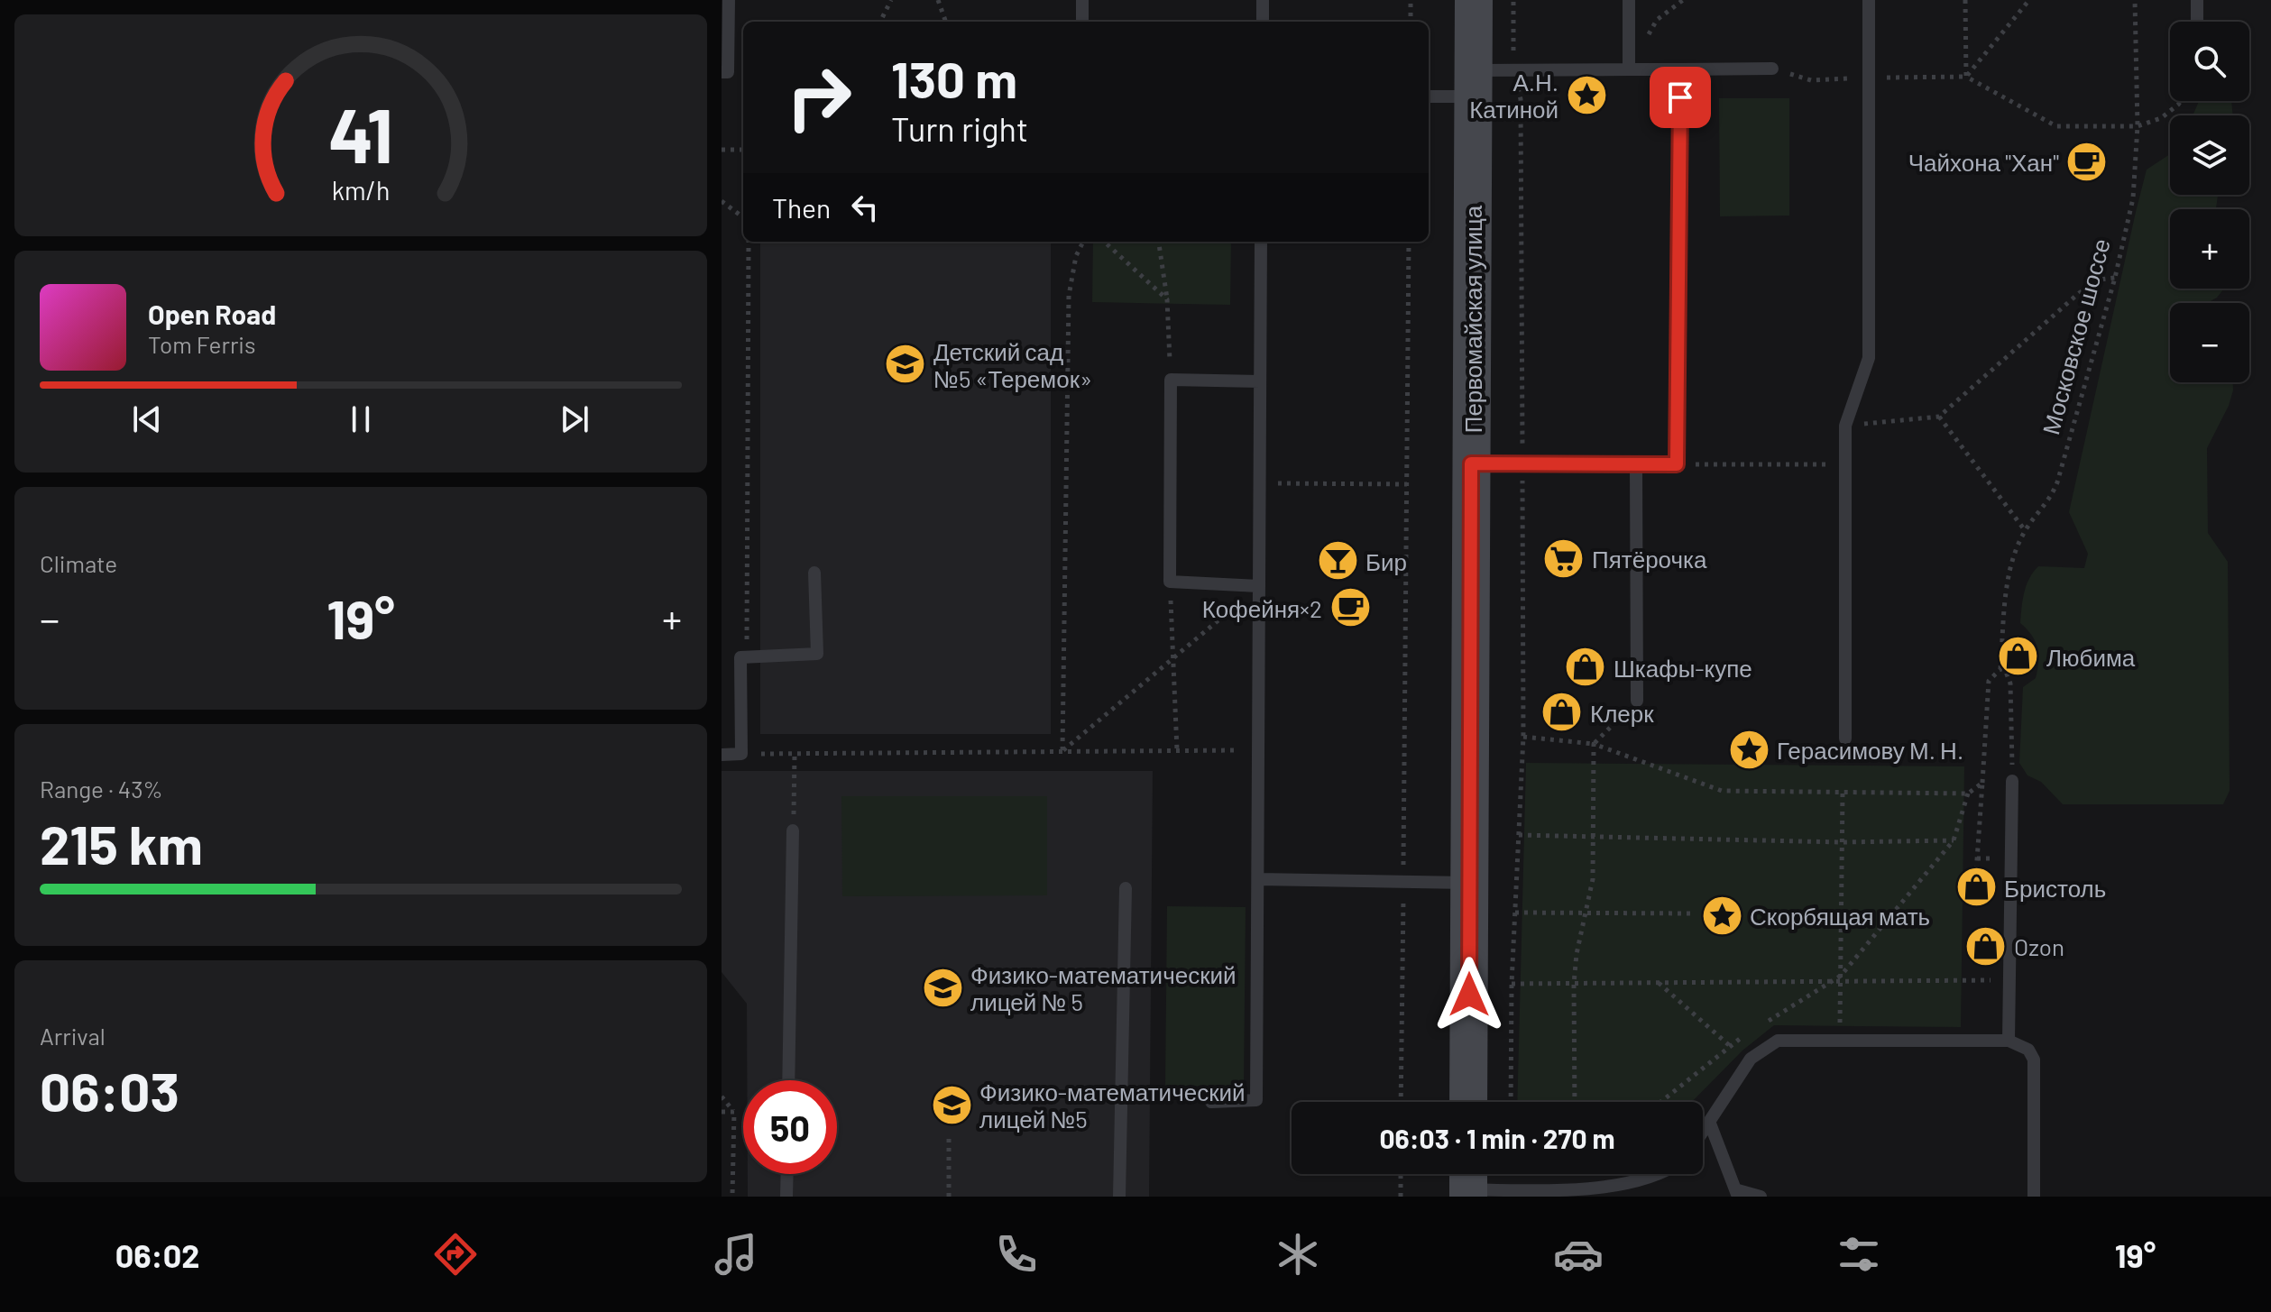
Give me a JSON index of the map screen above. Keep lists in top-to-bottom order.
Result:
{
  "streets": {
    "main road": ["Первомайская улица"],
    "path": ["Московское шоссе"]
  },
  "places": {
    "place": ["А.Н. Катиной", "Герасимову М. Н.", "Скорбящая мать"],
    "cafe": ["Чайхона \"Хан\"", "Кофейня×2"],
    "school or university": ["Детский сад №5 «Теремок»", "Физико-математический лицей № 5", "Физико-математический лицей №5"],
    "supermarket": ["Пятёрочка"],
    "bar": ["Бир"],
    "shop": [
      "Любима",
      "Шкафы-купе",
      "Клерк",
      "Бристоль",
      "Ozon"
    ]
  },
  "page": {
    "map_buttons": ["+", "−"],
    "turn": ["130 m", "Turn right"],
    "then": "Then",
    "song": ["Open Road", "Tom Ferris"],
    "tile": [
      "Climate",
      ["Range · 43%", "215 km"],
      ["Arrival", "06:03"]
    ],
    "heat": ["−", "19°", "+"],
    "limit": "50",
    "trip": "06:03 · 1 min · 270 m",
    "tabs": ["06:02", "19°"],
    "gauge": ["41", "km/h"]
  }
}
